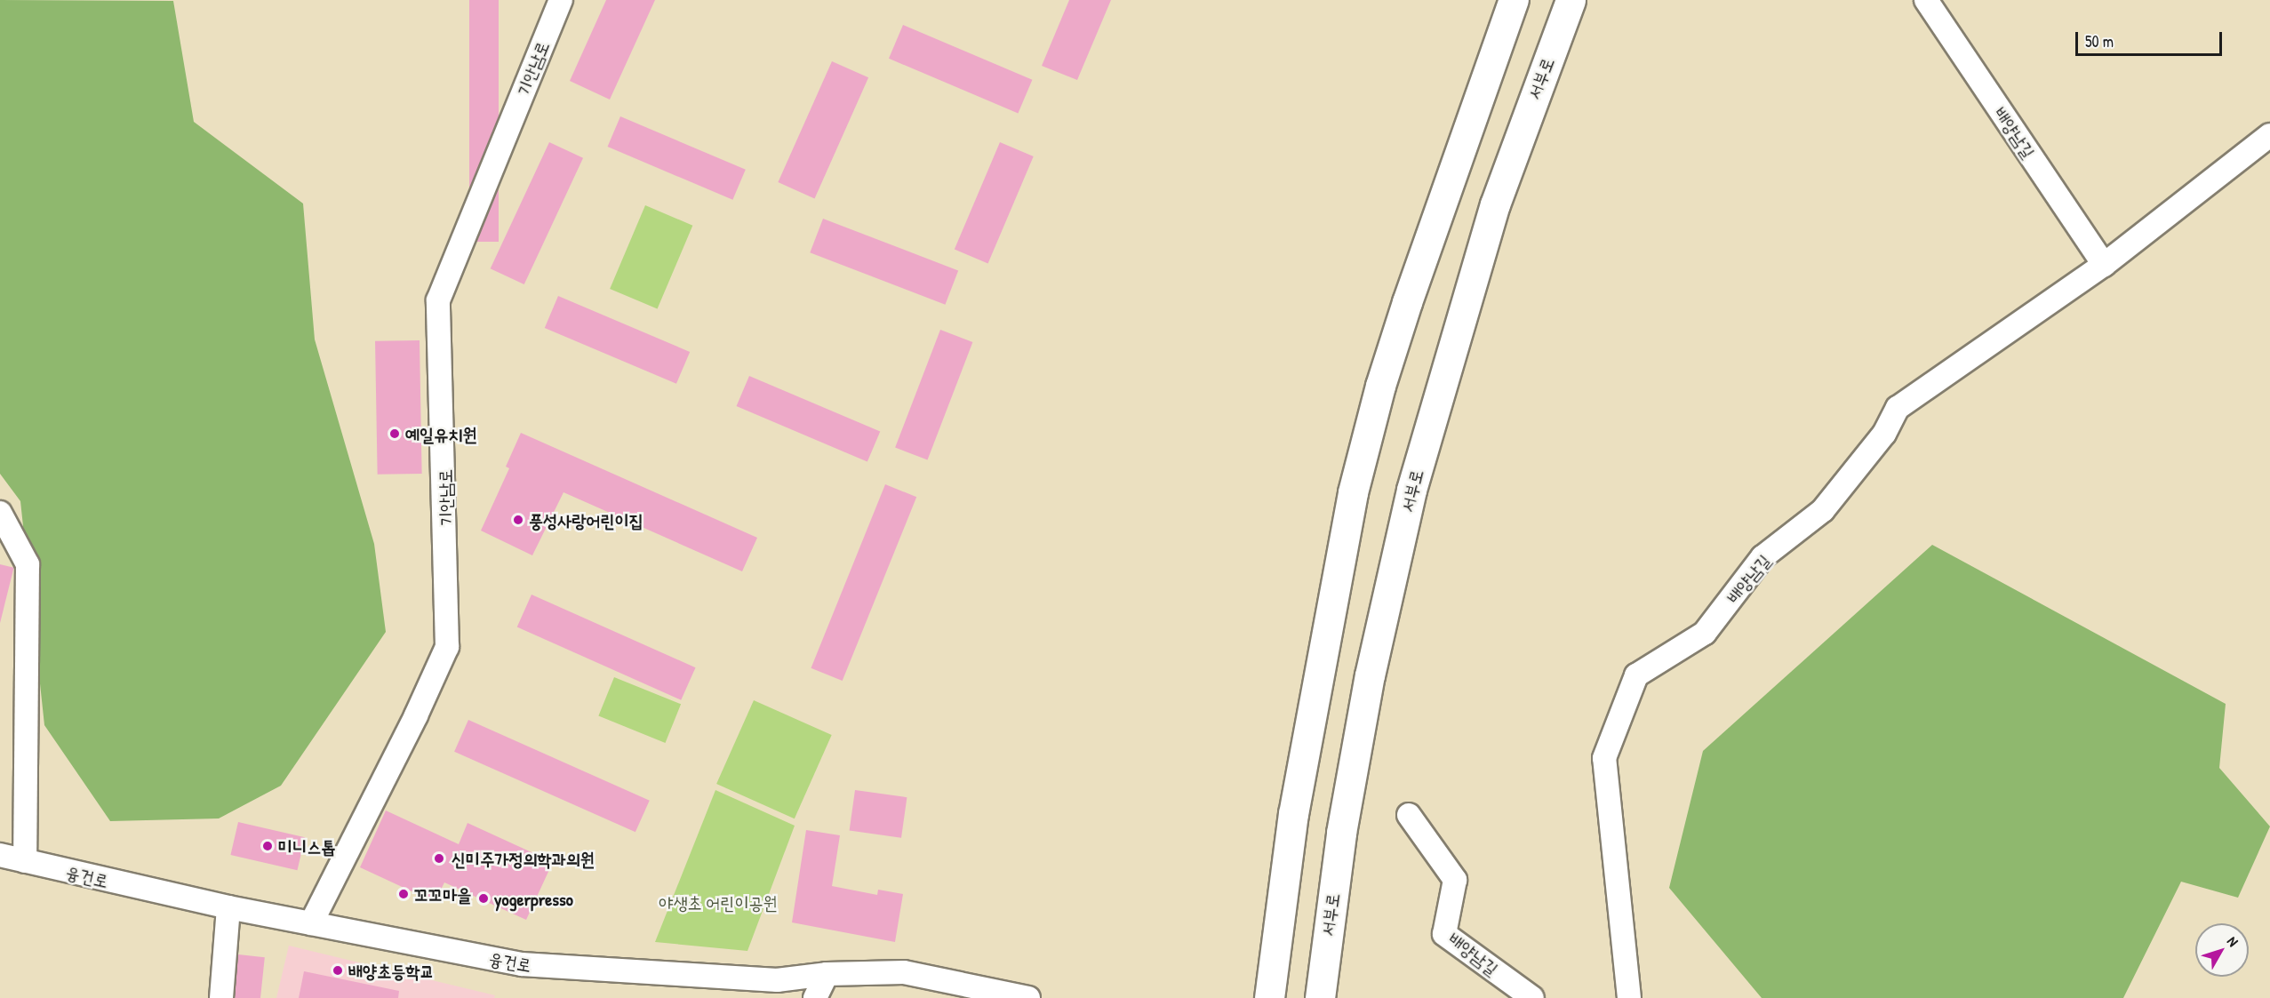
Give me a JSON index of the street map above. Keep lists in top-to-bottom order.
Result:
{
  "streets": {
    "main road": ["서부로"],
    "street": ["기안남로", "배양남길", "융건로"]
  },
  "crossings": [
    ["기안남로", "융건로"]
  ],
  "parks": ["야생초 어린이공원"],
  "places": [
    "예일유치원",
    "풍성사랑어린이집",
    "미니스톱",
    "신미주가정의학과의원",
    "꼬꼬마을",
    "yogerpresso",
    "배양초등학교"
  ],
  "scale_bar": "50 m",
  "north": "top right"
}
